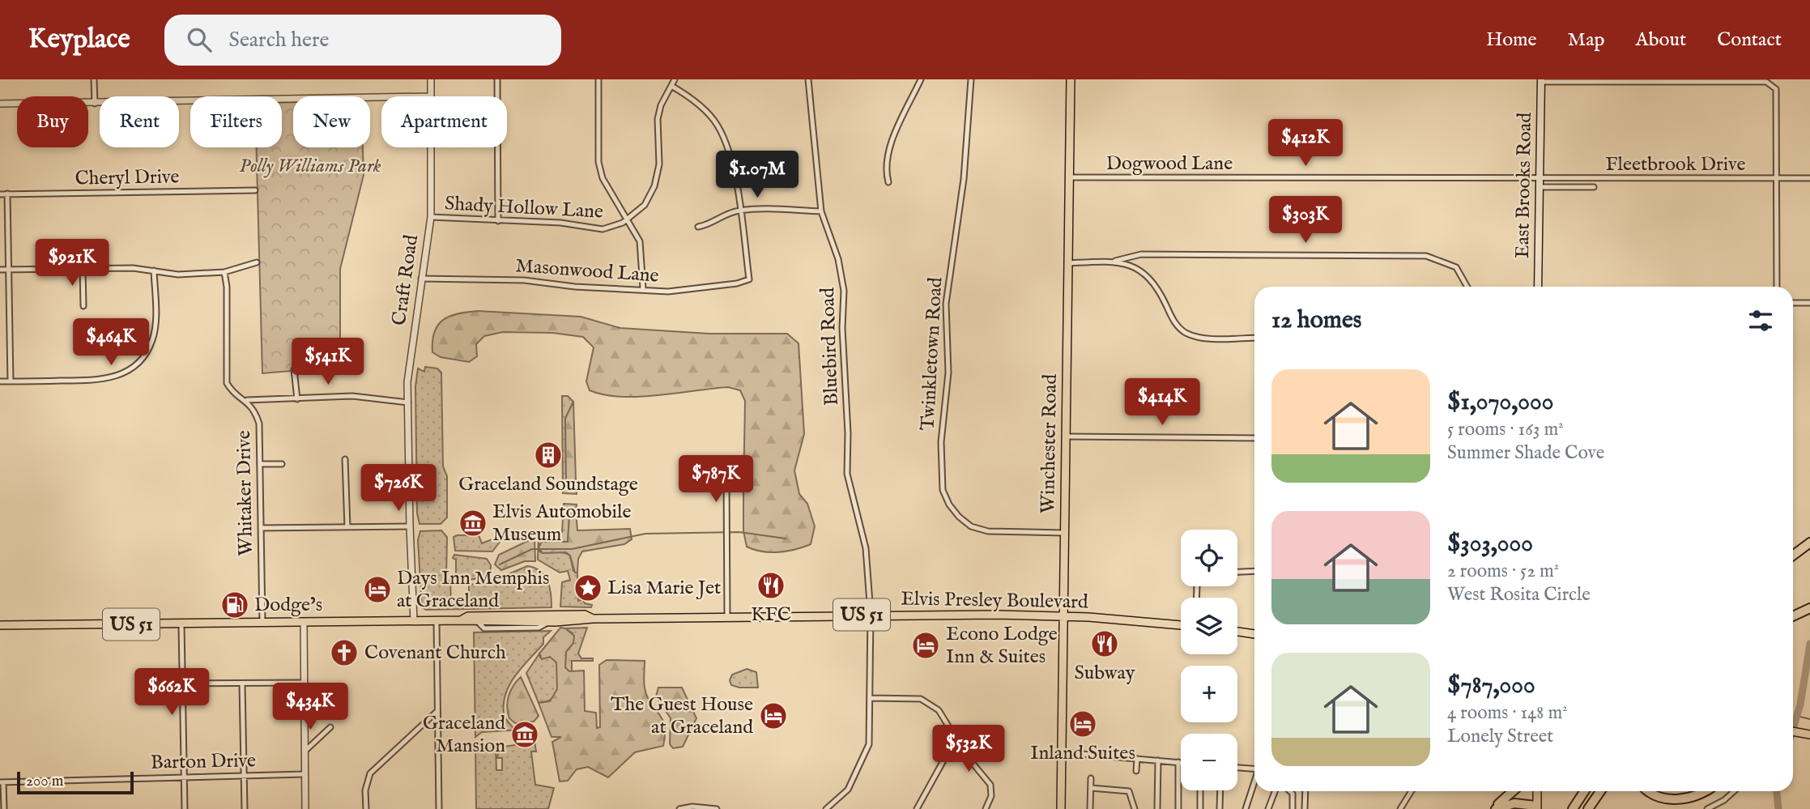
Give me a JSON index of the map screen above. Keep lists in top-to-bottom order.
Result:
{
  "streets": {
    "main road": [
      "East Brooks Road",
      "Winchester Road",
      "Elvis Presley Boulevard",
      "US 51"
    ],
    "street": [
      "Dogwood Lane",
      "Fleetbrook Drive",
      "Cheryl Drive",
      "Shady Hollow Lane",
      "Masonwood Lane",
      "Craft Road",
      "Bluebird Road",
      "Twinkletown Road",
      "Whitaker Drive",
      "Barton Drive"
    ]
  },
  "crossings": [
    ["Dogwood Lane", "Fleetbrook Drive"],
    ["Dogwood Lane", "East Brooks Road"],
    ["Dogwood Lane", "Winchester Road"],
    ["Fleetbrook Drive", "East Brooks Road"],
    ["Shady Hollow Lane", "Craft Road"],
    ["Masonwood Lane", "Craft Road"],
    ["Craft Road", "Elvis Presley Boulevard"],
    ["Bluebird Road", "Elvis Presley Boulevard"],
    ["Twinkletown Road", "Winchester Road"],
    ["Winchester Road", "Elvis Presley Boulevard"],
    ["Whitaker Drive", "Elvis Presley Boulevard"]
  ],
  "parks": ["Polly Williams Park"],
  "places": {
    "building": ["Graceland Soundstage"],
    "museum": ["Elvis Automobile Museum", "Graceland Mansion"],
    "restaurant": ["KFC", "Subway"],
    "place": ["Lisa Marie Jet"],
    "hotel": [
      "Days Inn Memphis at Graceland",
      "Econo Lodge Inn & Suites",
      "The Guest House at Graceland",
      "Inland Suites"
    ],
    "fuel station": ["Dodge’s"],
    "church": ["Covenant Church"]
  },
  "scale_bar": "200 m",
  "page": {
    "header": "Keyplace",
    "search": "Search here",
    "nav": [
      "Home",
      "Map",
      "About",
      "Contact"
    ],
    "chip": [
      "Buy",
      "Rent",
      "Filters",
      "New",
      "Apartment"
    ],
    "price": [
      "$412K",
      "$1.07M",
      "$303K",
      "$921K",
      "$464K",
      "$541K",
      "$414K",
      "$787K",
      "$726K",
      "$662K",
      "$434K",
      "$532K"
    ],
    "heading": "12 homes",
    "list": [
      {
        "name": "$1,070,000",
        "note": "5 rooms · 163 m² · Summer Shade Cove"
      },
      {
        "name": "$303,000",
        "note": "2 rooms · 52 m² · West Rosita Circle"
      },
      {
        "name": "$787,000",
        "note": "4 rooms · 148 m² · Lonely Street"
      }
    ],
    "map_buttons": ["+", "−"],
    "scale": "200 m"
  }
}
